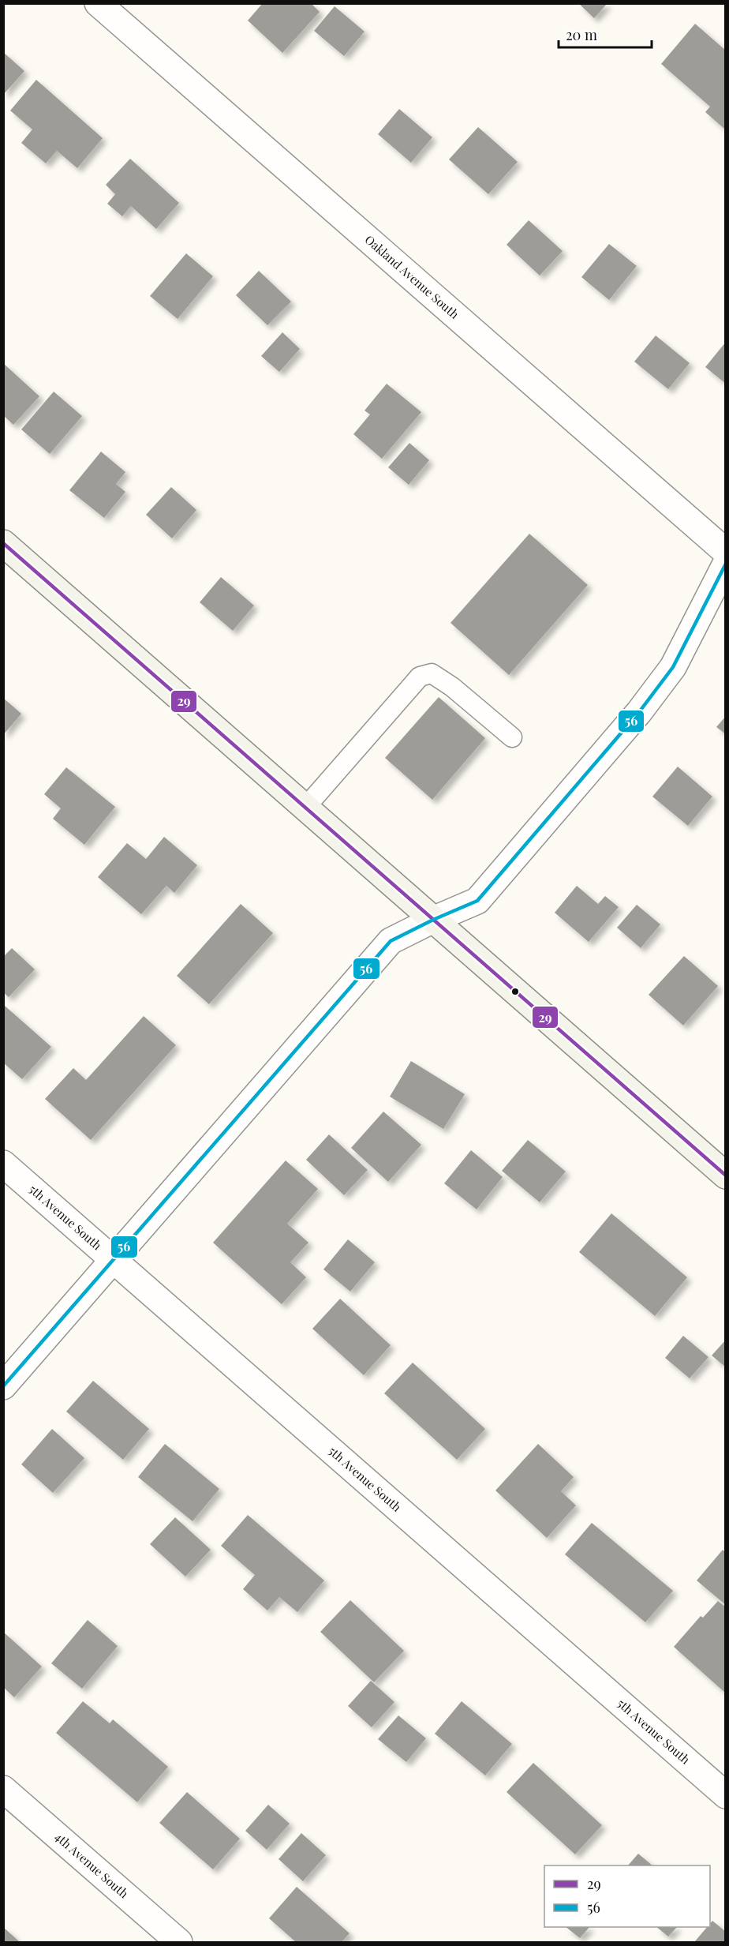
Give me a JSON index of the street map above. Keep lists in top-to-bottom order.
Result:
{
  "streets": {
    "street": ["Oakland Avenue South", "5th Avenue South", "4th Avenue South"]
  },
  "lines": ["transit line 29", "transit line 56"],
  "legend": ["29", "56"],
  "scale_bar": "20 m"
}
